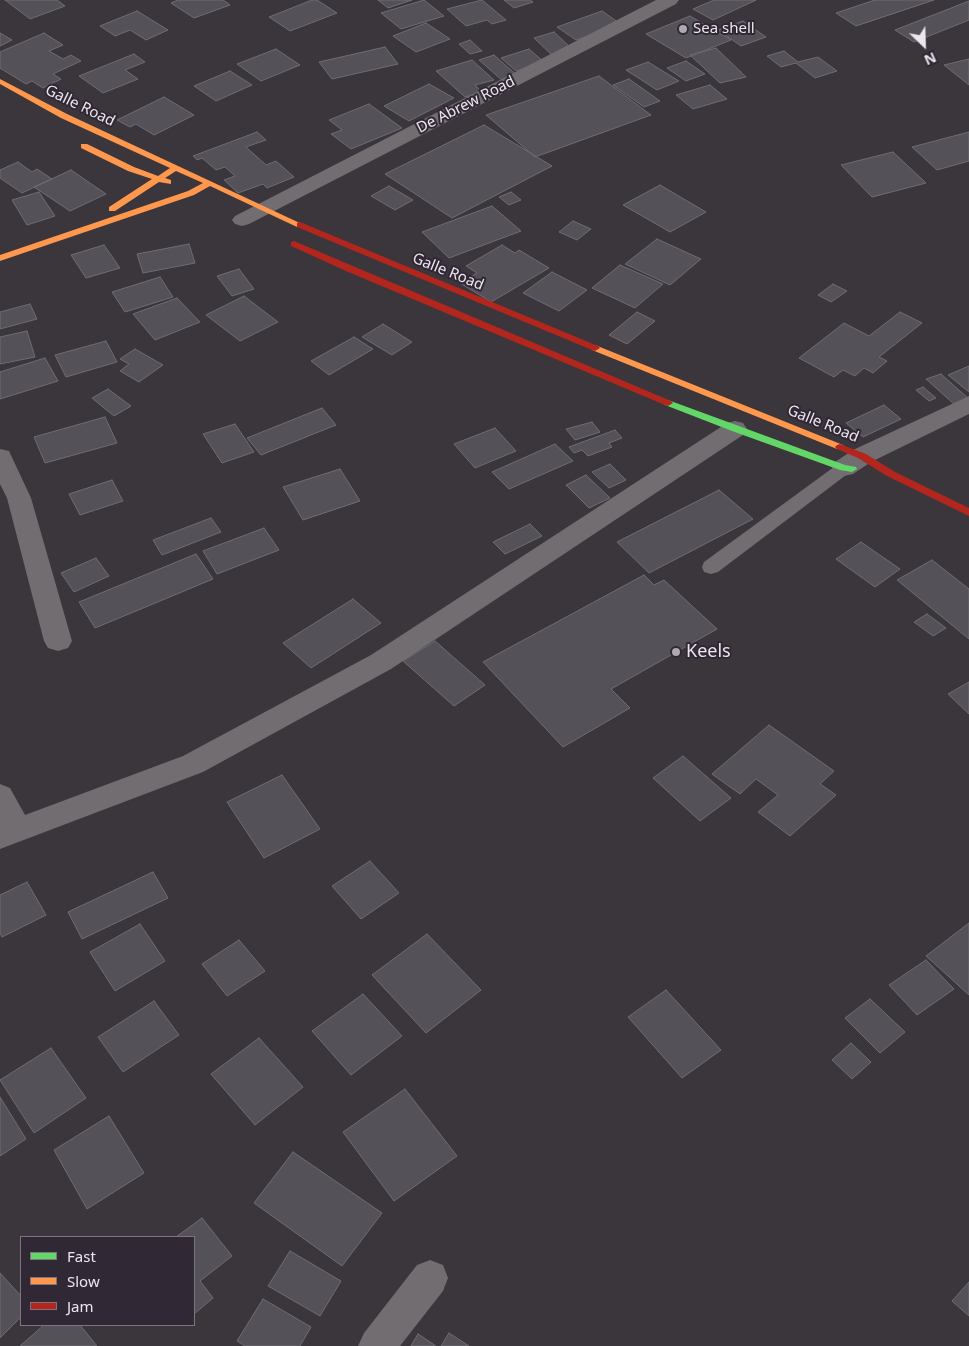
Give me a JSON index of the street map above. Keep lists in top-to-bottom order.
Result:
{
  "streets": {
    "main road": ["Galle Road"],
    "street": ["De Abrew Road"]
  },
  "crossings": [
    ["De Abrew Road", "Galle Road"]
  ],
  "places": ["Sea shell", "Keels"],
  "legend": ["Fast", "Slow", "Jam"],
  "north": "bottom right"
}
